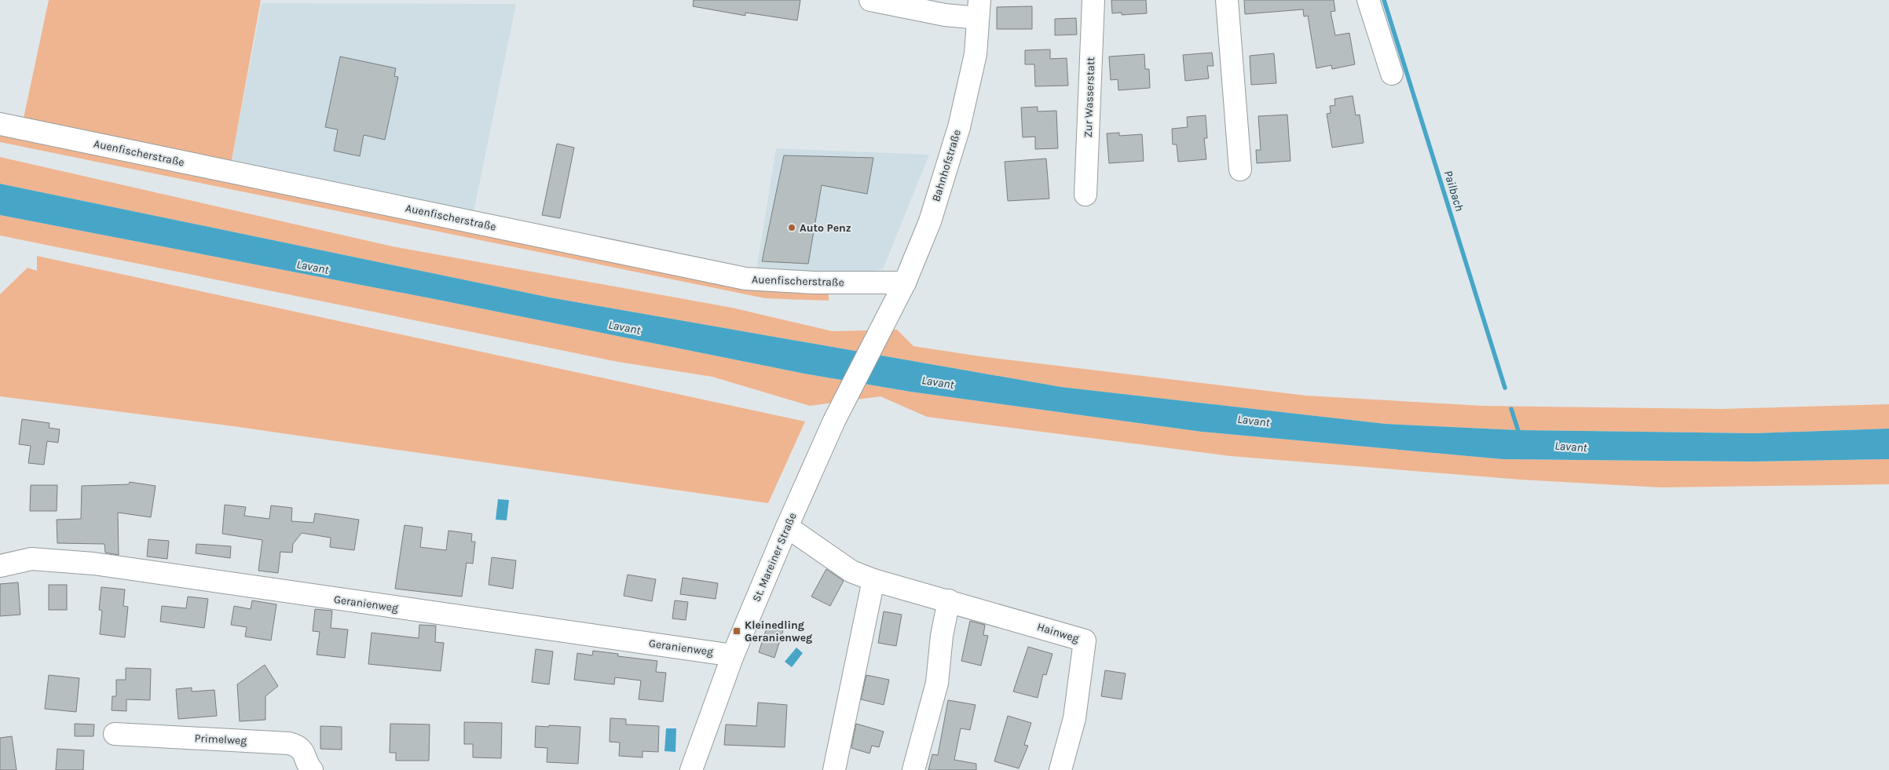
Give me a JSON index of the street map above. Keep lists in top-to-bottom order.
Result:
{
  "streets": {
    "street": [
      "Zur Wasserstatt",
      "Auenfischerstraße",
      "Bahnhofstraße",
      "St. Mareiner Straße",
      "Geranienweg",
      "Hainweg",
      "Primelweg"
    ]
  },
  "crossings": [
    ["Auenfischerstraße", "Bahnhofstraße"],
    ["Bahnhofstraße", "St. Mareiner Straße"],
    ["St. Mareiner Straße", "Geranienweg"],
    ["St. Mareiner Straße", "Hainweg"]
  ],
  "water": ["Pailbach", "Lavant"],
  "places": {
    "other": ["Auto Penz"],
    "transit": ["Kleinedling Geranienweg"]
  }
}
